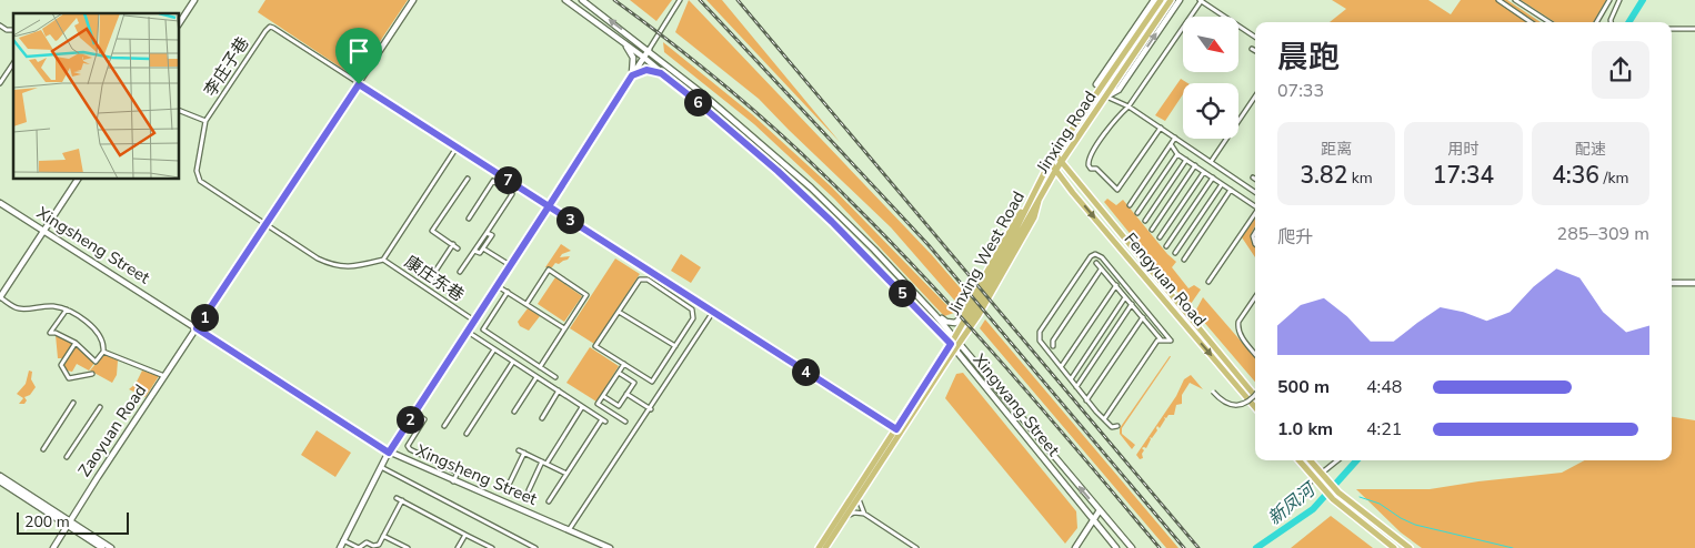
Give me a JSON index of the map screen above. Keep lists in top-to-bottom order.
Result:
{
  "streets": {
    "main road": ["Jinxing Road", "Jinxing West Road", "Fengyuan Road"],
    "street": [
      "李庄子巷",
      "Xingsheng Street",
      "康庄东巷",
      "Xingwang Street",
      "Zaoyuan Road"
    ]
  },
  "crossings": [
    ["李庄子巷", "康庄东巷"],
    ["李庄子巷", "Zaoyuan Road"],
    ["Jinxing Road", "Jinxing West Road"],
    ["Jinxing Road", "Fengyuan Road"],
    ["Jinxing Road", "Xingwang Street"],
    ["Xingsheng Street", "Zaoyuan Road"],
    ["Jinxing West Road", "Fengyuan Road"],
    ["Jinxing West Road", "Xingwang Street"],
    ["康庄东巷", "Zaoyuan Road"]
  ],
  "water": ["新凤河"],
  "scale_bar": "200 m",
  "north": "bottom right",
  "page": {
    "heading": ["晨跑", "07:33"],
    "pins": [
      "6",
      "7",
      "3",
      "5",
      "1",
      "4",
      "2"
    ],
    "stats": [
      ["距离", "3.82 km"],
      ["用时", "17:34"],
      ["配速", "4:36 /km"]
    ],
    "chart": ["爬升", "285–309 m"],
    "list": [
      {
        "name": "500 m",
        "note": "4:48"
      },
      {
        "name": "1.0 km",
        "note": "4:21"
      }
    ],
    "scale": "200 m"
  }
}
